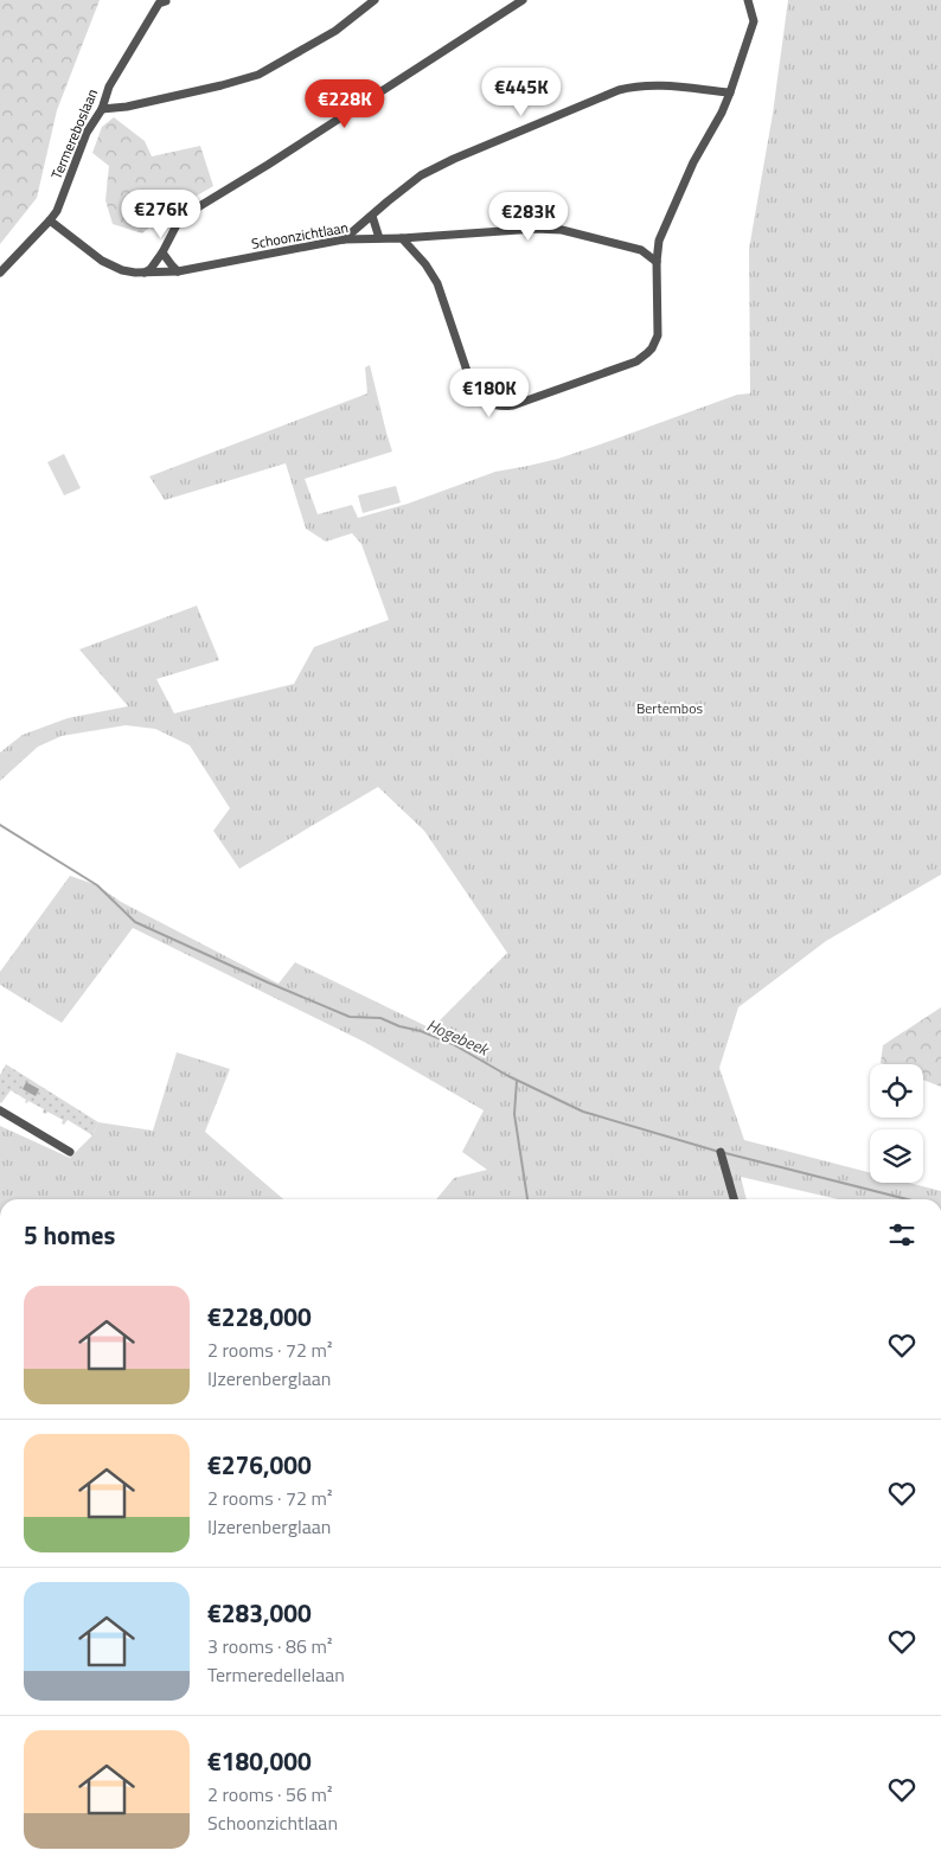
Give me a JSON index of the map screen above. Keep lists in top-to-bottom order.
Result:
{
  "streets": {
    "street": ["Termereboslaan", "Schoonzichtlaan"]
  },
  "crossings": [
    ["Termereboslaan", "Schoonzichtlaan"]
  ],
  "water": ["Hogebeek"],
  "parks": ["Bertembos"],
  "page": {
    "price": [
      "€445K",
      "€228K",
      "€276K",
      "€283K",
      "€180K"
    ],
    "heading": "5 homes",
    "list": [
      {
        "name": "€228,000",
        "note": "2 rooms · 72 m² · IJzerenberglaan"
      },
      {
        "name": "€276,000",
        "note": "2 rooms · 72 m² · IJzerenberglaan"
      },
      {
        "name": "€283,000",
        "note": "3 rooms · 86 m² · Termeredellelaan"
      },
      {
        "name": "€180,000",
        "note": "2 rooms · 56 m² · Schoonzichtlaan"
      }
    ]
  }
}
